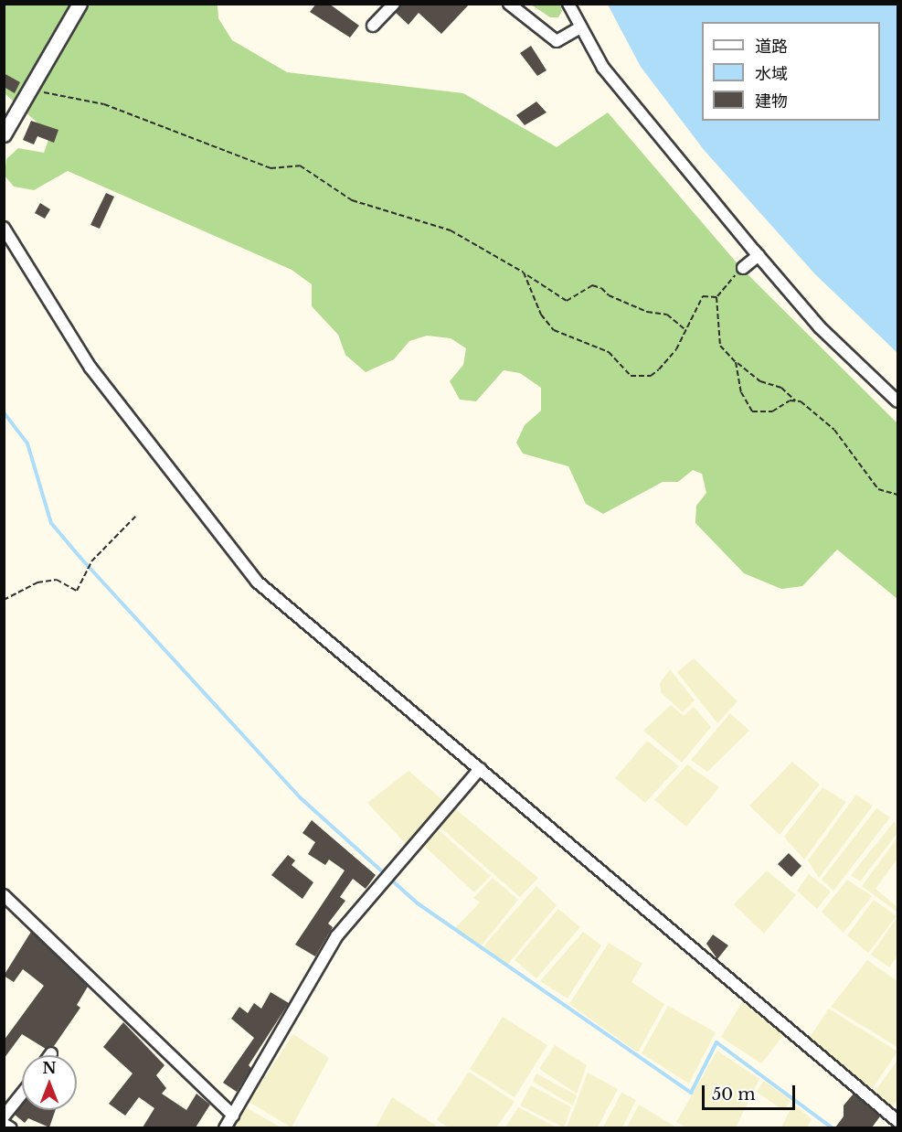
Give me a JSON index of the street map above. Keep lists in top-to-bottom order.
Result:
{
  "legend": ["道路", "水域", "建物"],
  "scale_bar": "50 m",
  "north": "top"
}
